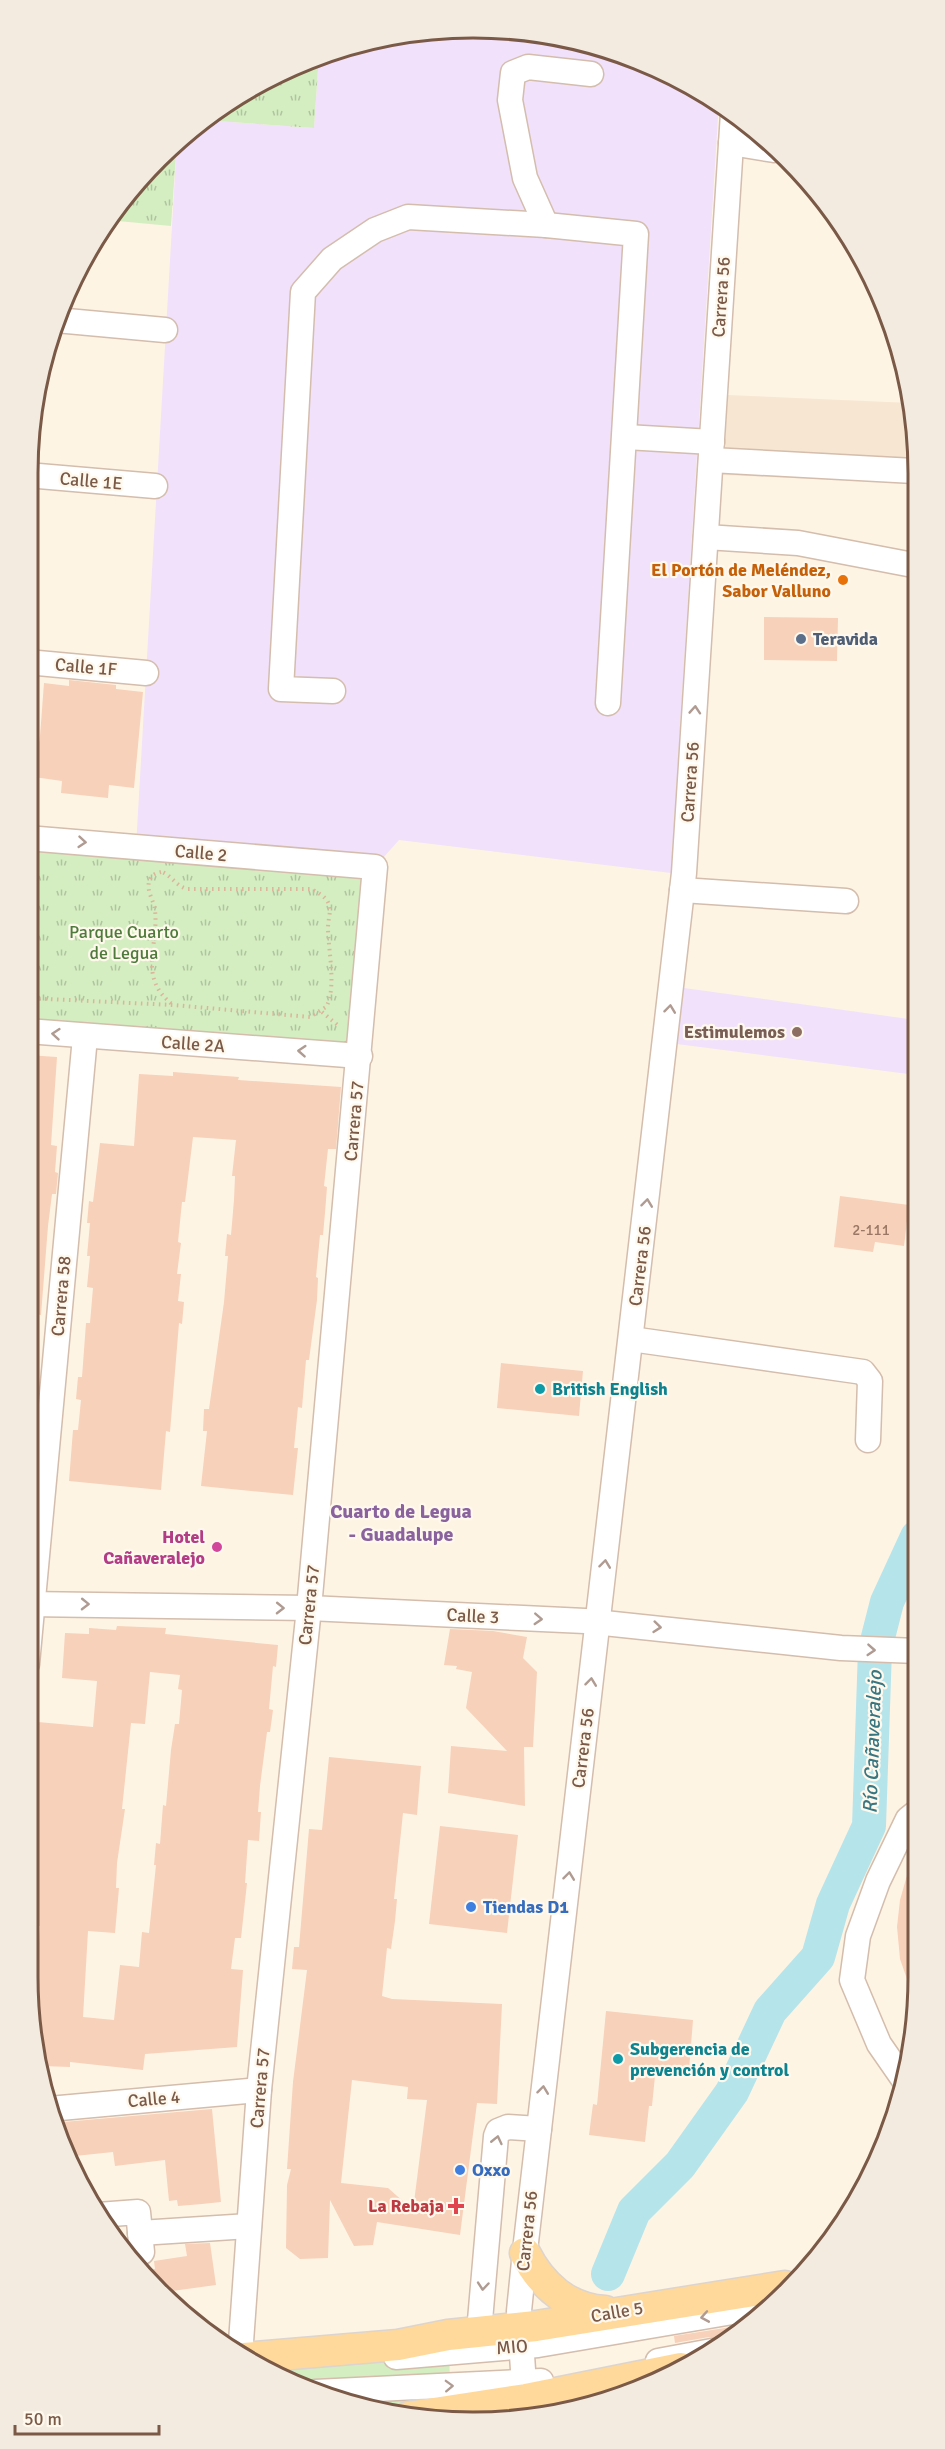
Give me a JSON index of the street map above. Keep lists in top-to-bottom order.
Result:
{
  "streets": {
    "main road": ["Calle 5"],
    "street": [
      "Carrera 56",
      "Calle 1E",
      "Calle 1F",
      "Calle 2",
      "Calle 2A",
      "Carrera 57",
      "Carrera 58",
      "Calle 3",
      "Calle 4",
      "MIO"
    ]
  },
  "crossings": [
    ["Carrera 56", "Calle 3"],
    ["Carrera 56", "Calle 5"],
    ["Carrera 56", "MIO"],
    ["Calle 2", "Carrera 57"],
    ["Calle 2A", "Carrera 57"],
    ["Calle 2A", "Carrera 58"],
    ["Carrera 57", "Calle 3"],
    ["Carrera 57", "Calle 4"],
    ["Calle 5", "MIO"]
  ],
  "one_way": [
    "Carrera 56",
    "Calle 2",
    "Calle 2A",
    "Calle 3"
  ],
  "districts": ["Cuarto de Legua - Guadalupe"],
  "water": ["Río Cañaveralejo"],
  "parks": ["Parque Cuarto de Legua"],
  "places": {
    "other": [
      "El Portón de Meléndez, Sabor Valluno",
      "Teravida",
      "Estimulemos",
      "British English",
      "Hotel Cañaveralejo",
      "Tiendas D1",
      "Subgerencia de prevención y control",
      "Oxxo"
    ],
    "health": ["La Rebaja"]
  },
  "house_numbers": ["2-111"],
  "scale_bar": "50 m"
}
